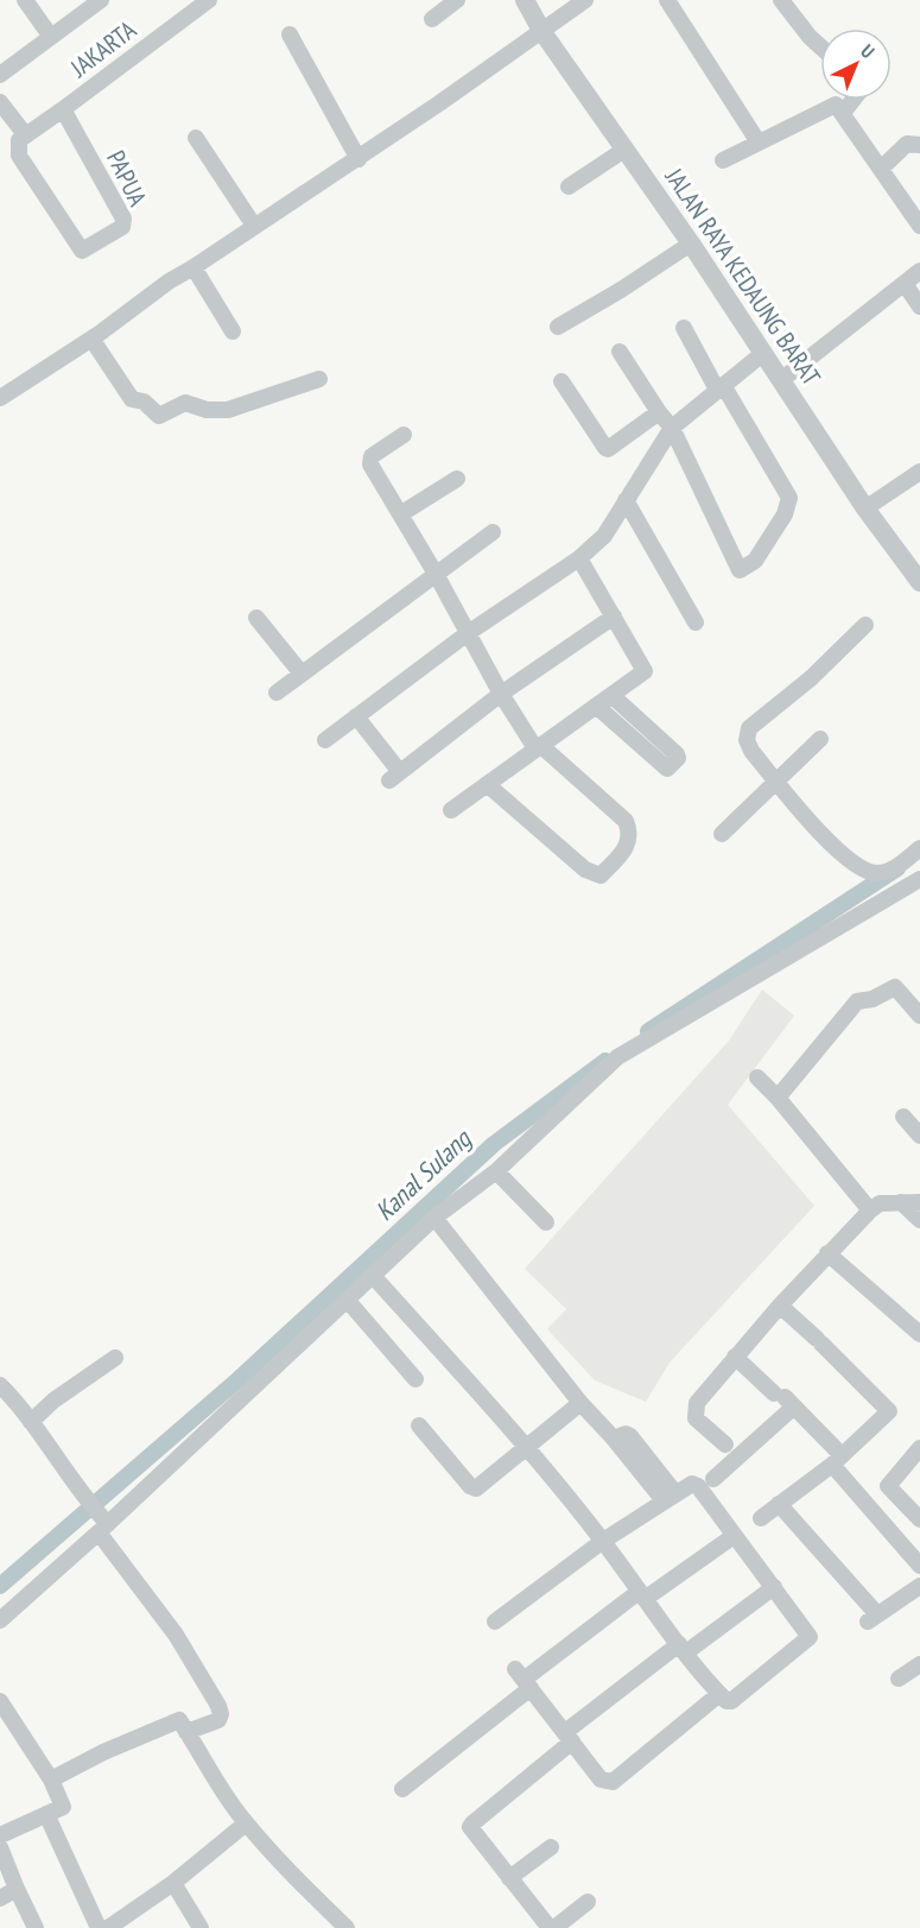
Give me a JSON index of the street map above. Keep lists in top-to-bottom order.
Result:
{
  "streets": {
    "street": ["JAKARTA", "PAPUA", "JALAN RAYA KEDAUNG BARAT"]
  },
  "crossings": [
    ["JAKARTA", "PAPUA"]
  ],
  "water": ["Kanal Sulang"],
  "north": "top right"
}
